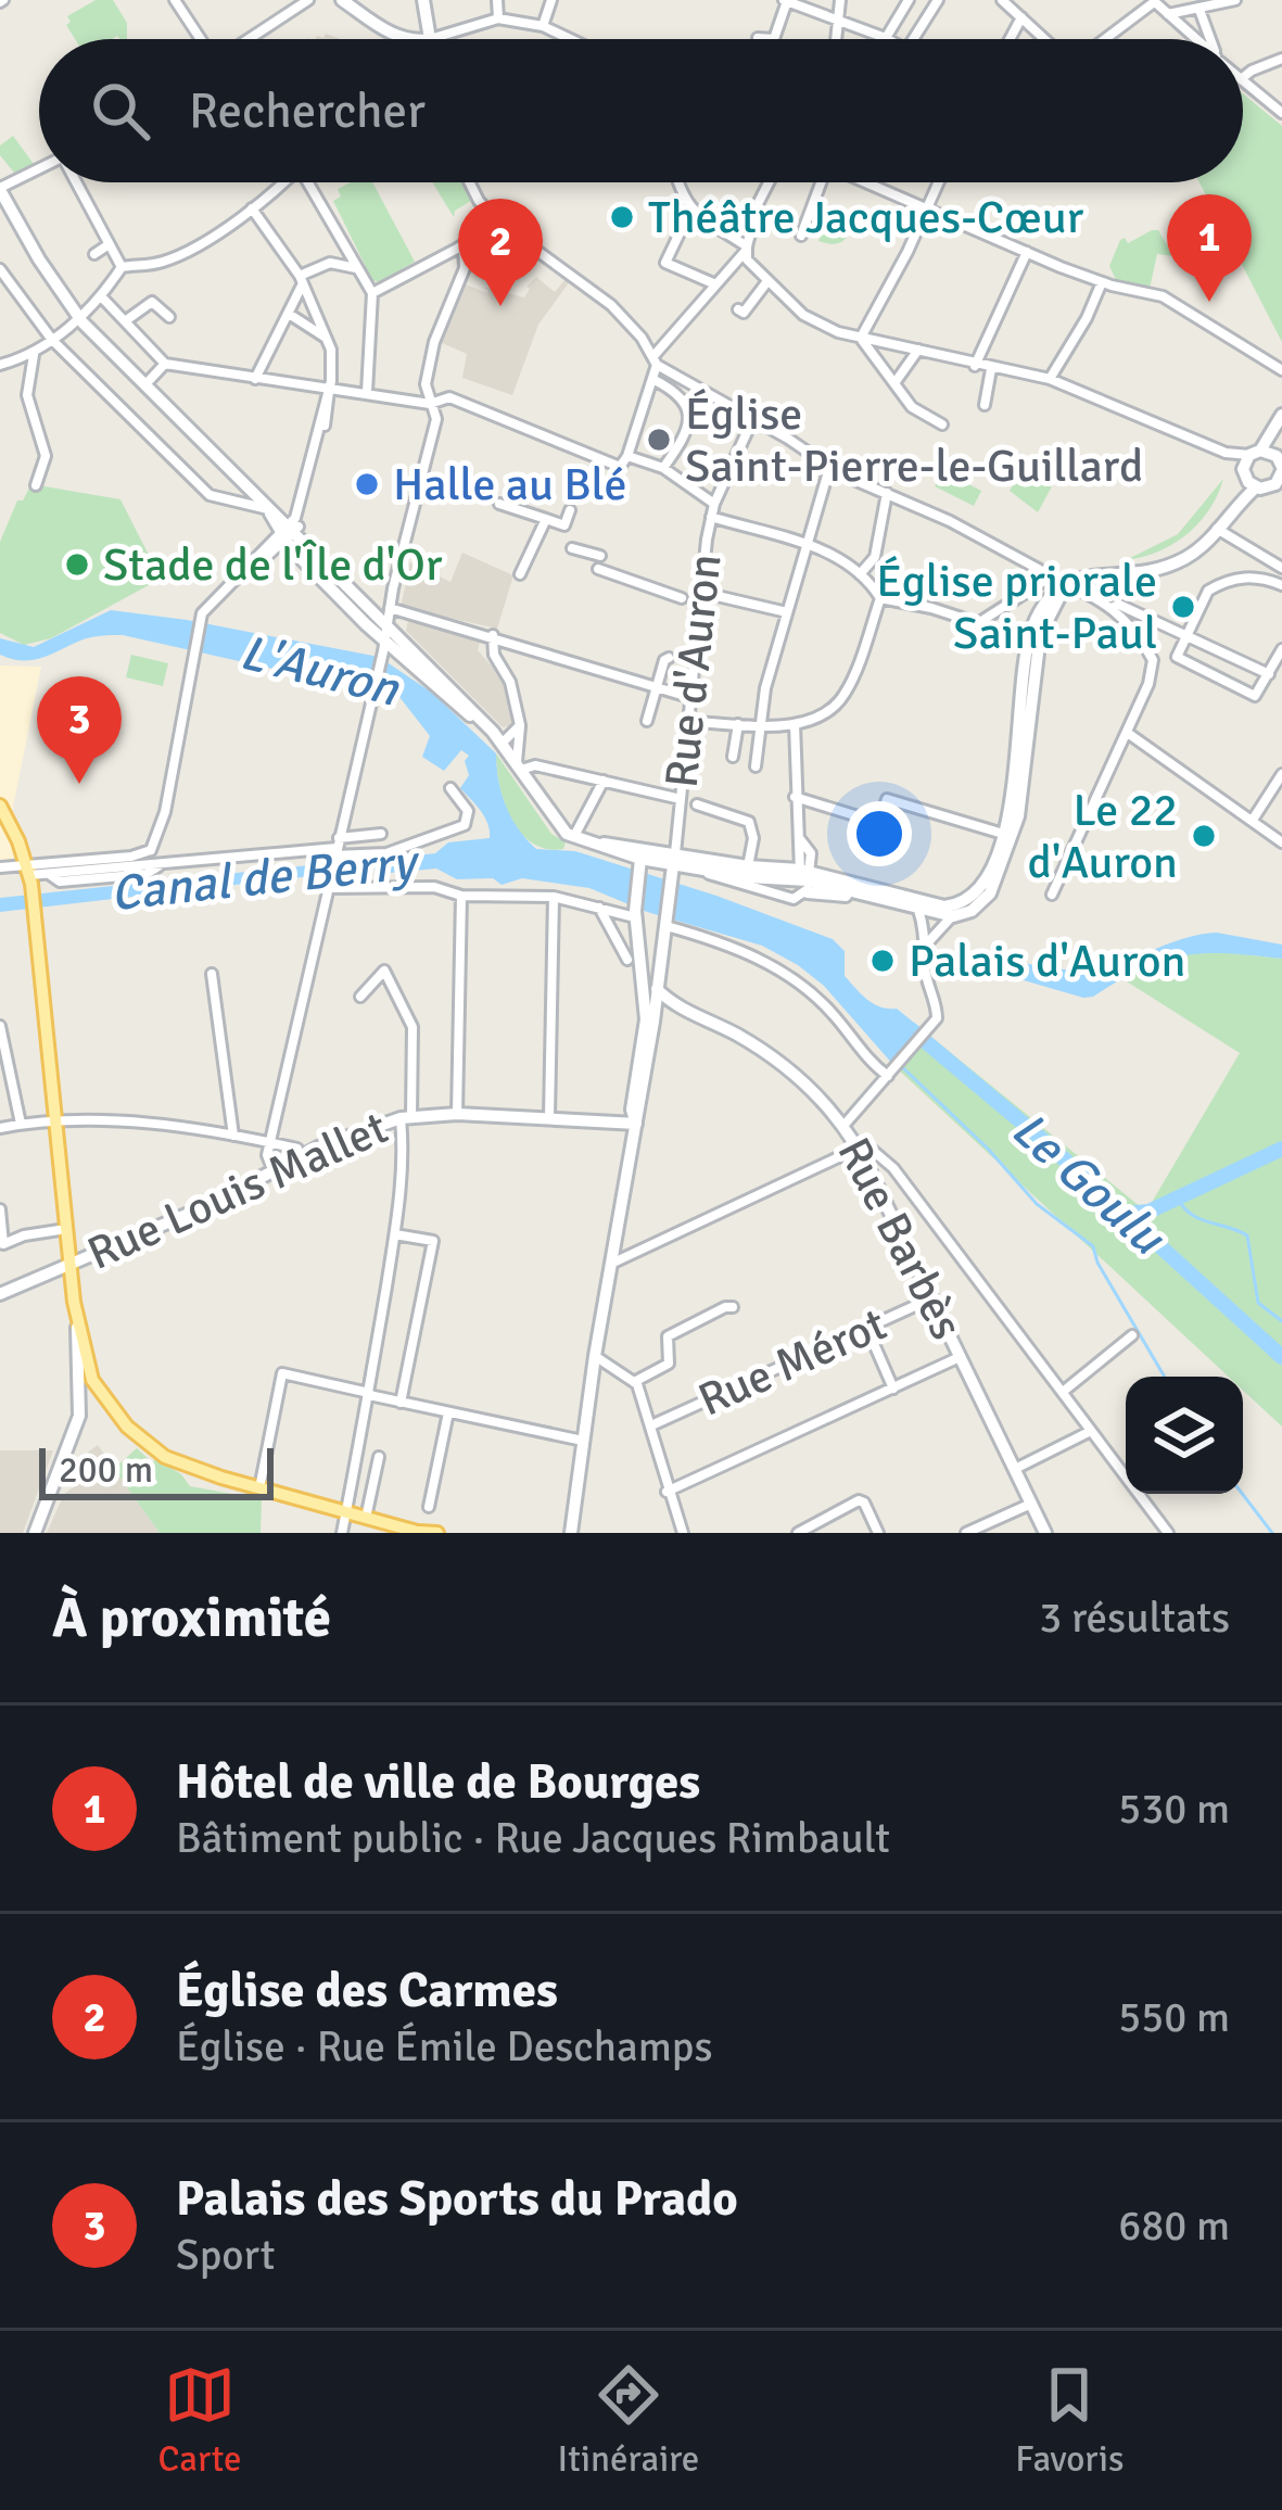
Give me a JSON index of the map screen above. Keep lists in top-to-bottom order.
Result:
{
  "streets": {
    "main road": ["Rue Louis Mallet", "Rue Barbès"],
    "street": ["Rue d'Auron", "Rue Mérot"]
  },
  "crossings": [
    ["Rue Barbès", "Rue Mérot"]
  ],
  "water": ["L'Auron", "Canal de Berry", "Le Goulu"],
  "places": [
    "Théâtre Jacques-Cœur",
    "Église Saint-Pierre-le-Guillard",
    "Halle au Blé",
    "Stade de l'Île d'Or",
    "Église priorale Saint-Paul",
    "Le 22 d'Auron",
    "Palais d'Auron"
  ],
  "scale_bar": "200 m",
  "page": {
    "search": "Rechercher",
    "pins": ["1", "2", "3"],
    "scale": "200 m",
    "heading": ["À proximité", "3 résultats"],
    "list": [
      {
        "mark": "1",
        "name": "Hôtel de ville de Bourges",
        "note": "Bâtiment public · Rue Jacques Rimbault",
        "value": "530 m"
      },
      {
        "mark": "2",
        "name": "Église des Carmes",
        "note": "Église · Rue Émile Deschamps",
        "value": "550 m"
      },
      {
        "mark": "3",
        "name": "Palais des Sports du Prado",
        "note": "Sport",
        "value": "680 m"
      }
    ],
    "nav": ["Carte", "Itinéraire", "Favoris"]
  }
}
